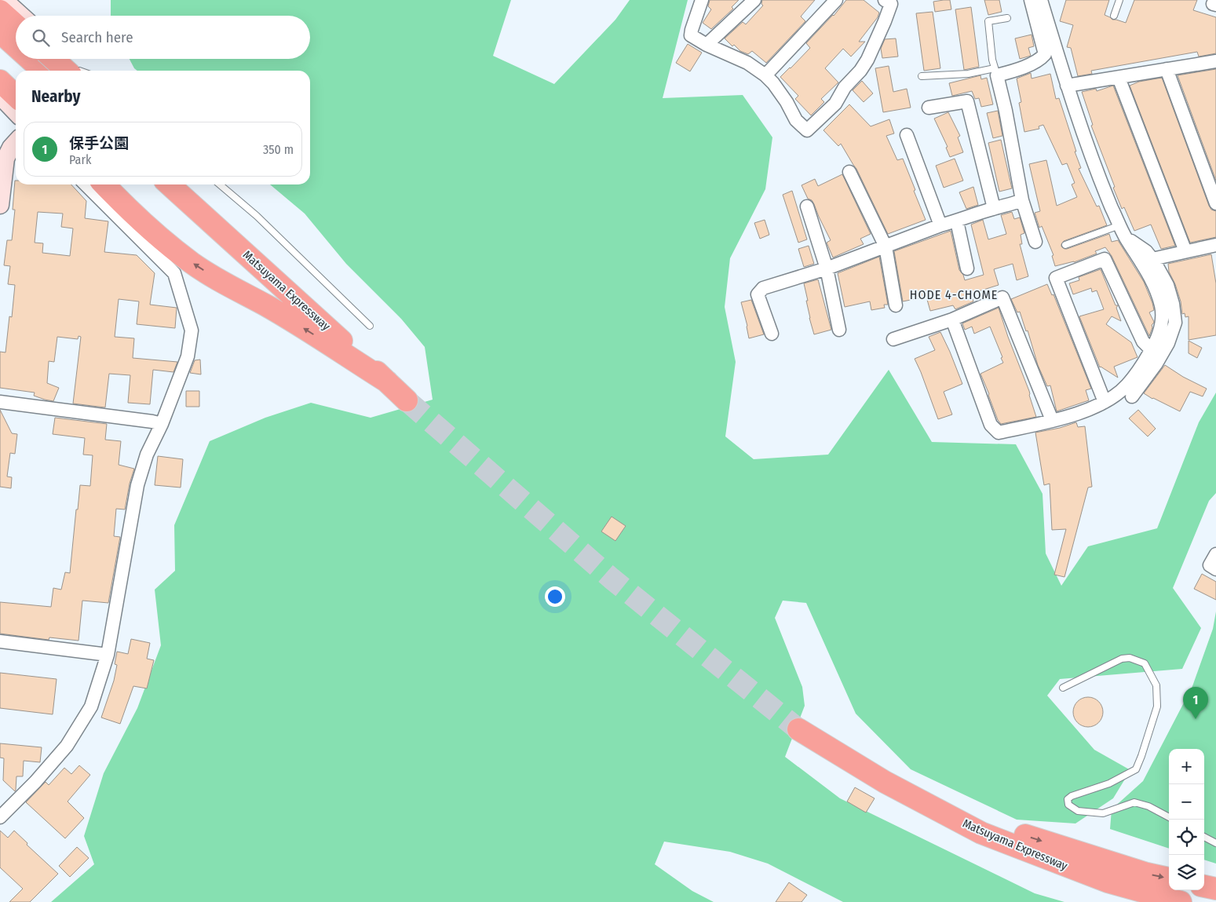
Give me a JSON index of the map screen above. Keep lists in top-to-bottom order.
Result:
{
  "streets": {
    "highway": ["Matsuyama Expressway"]
  },
  "districts": ["HODE 4-CHOME"],
  "page": {
    "search": "Search here",
    "heading": "Nearby",
    "list": [
      {
        "mark": "1",
        "name": "保手公園",
        "note": "Park",
        "value": "350 m"
      }
    ],
    "pins": "1",
    "map_buttons": ["+", "−"]
  }
}
